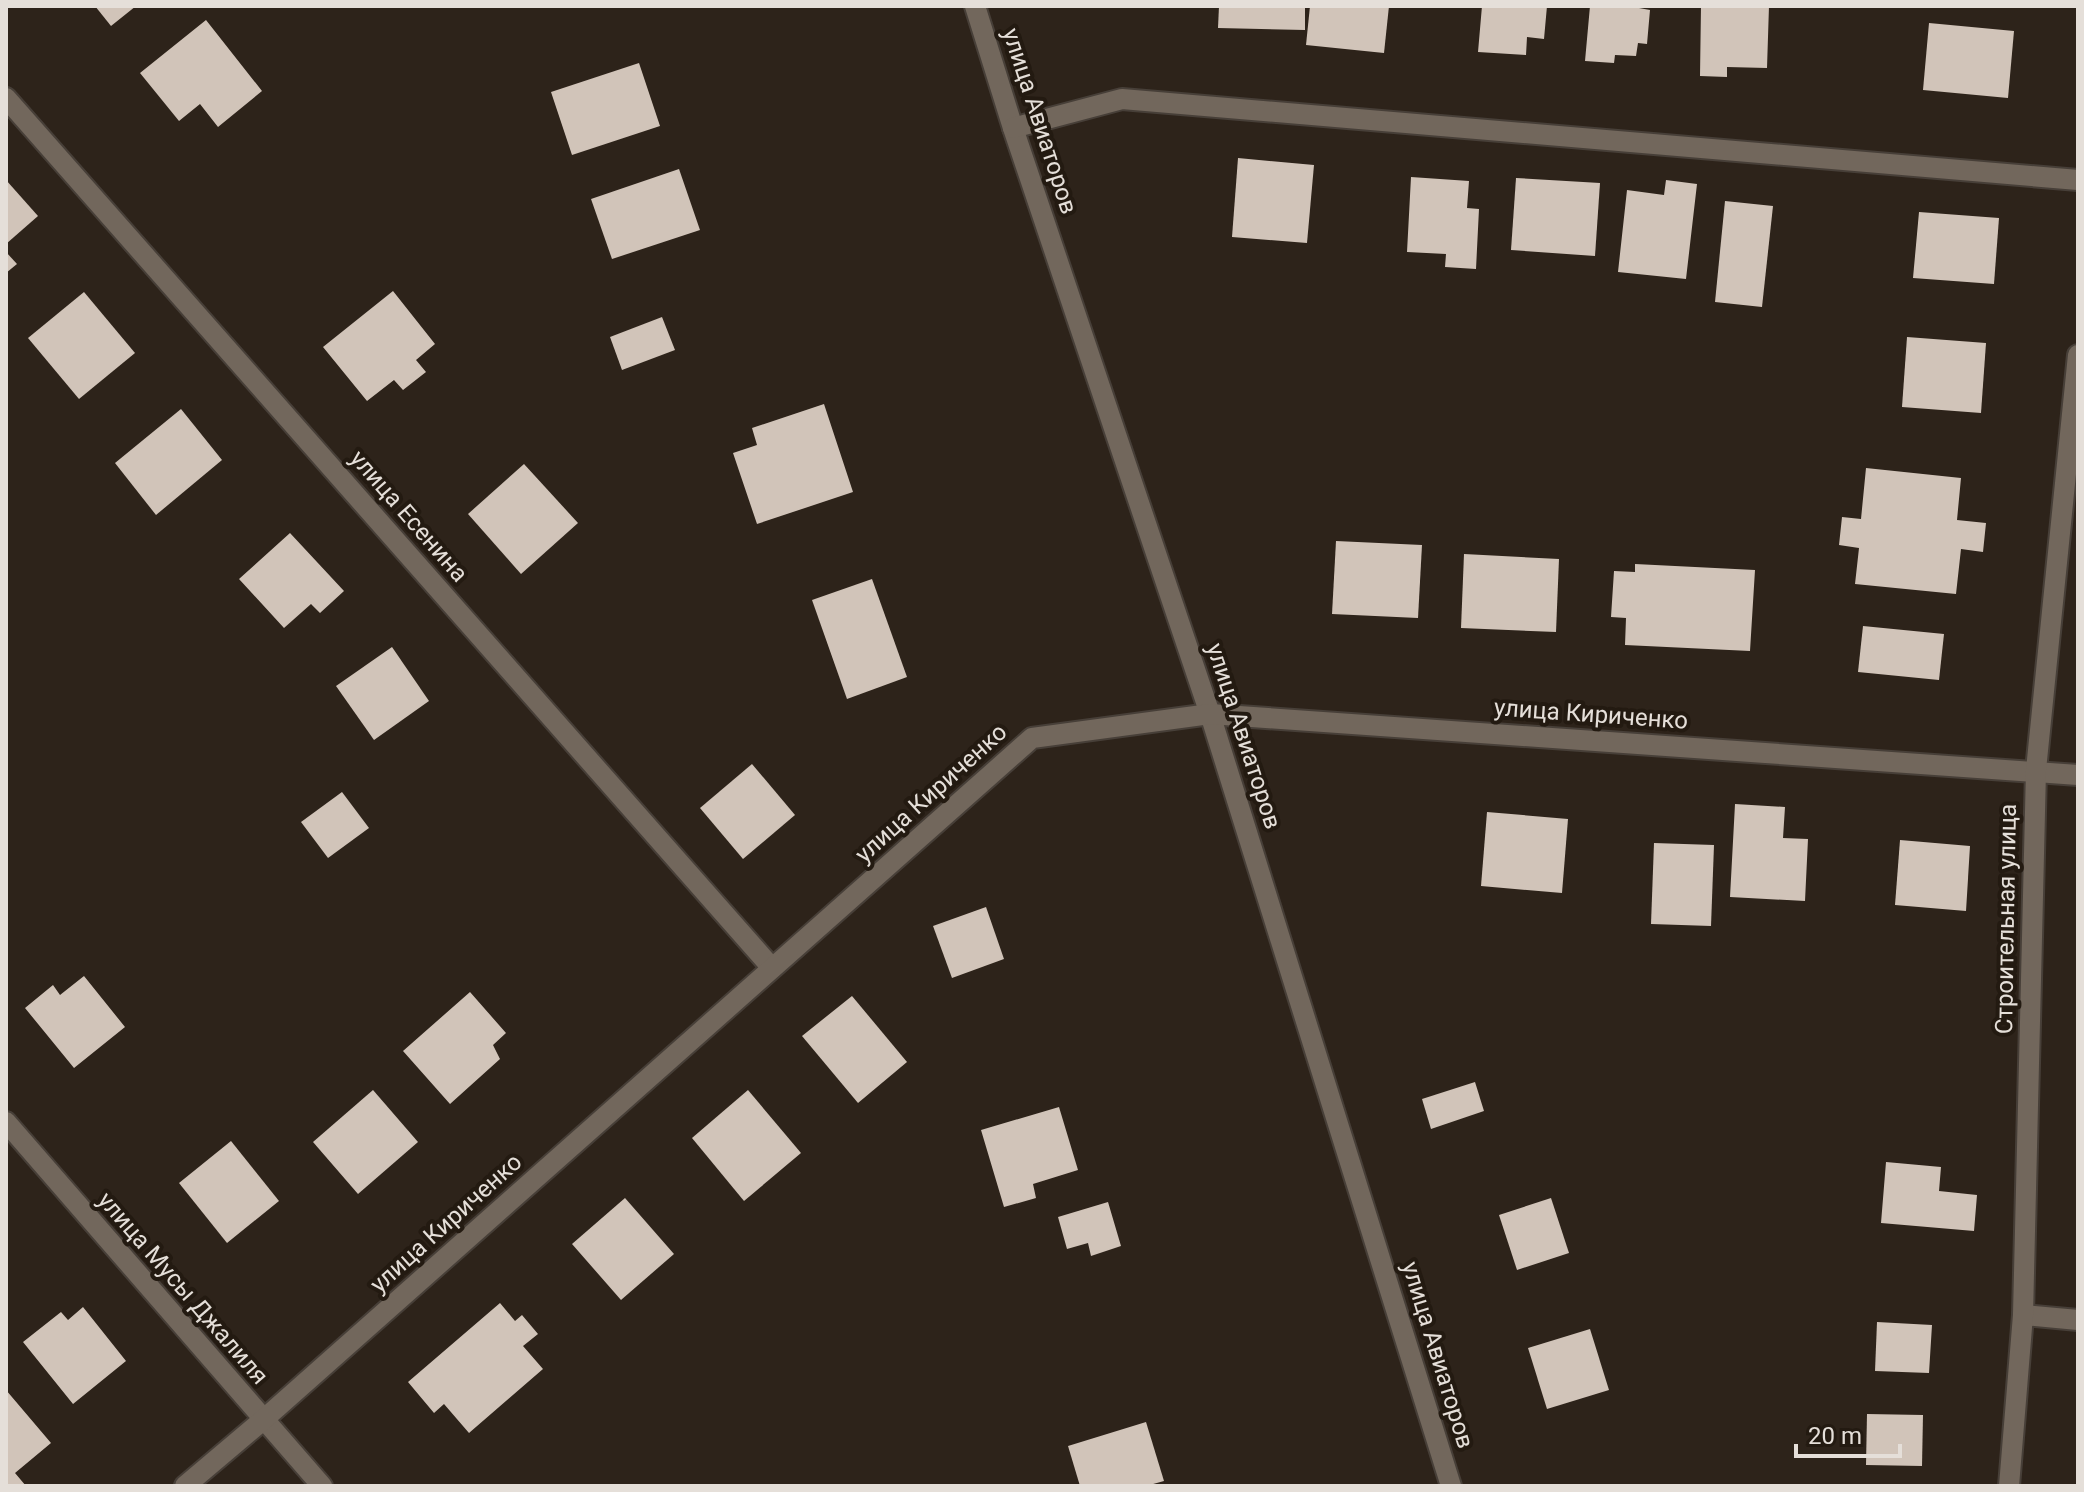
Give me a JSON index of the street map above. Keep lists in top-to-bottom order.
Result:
{
  "streets": {
    "street": [
      "улица Авиаторов",
      "улица Есенина",
      "улица Кириченко",
      "Строительная улица",
      "улица Мусы Джалиля"
    ]
  },
  "crossings": [
    ["улица Авиаторов", "улица Кириченко"],
    ["улица Есенина", "улица Кириченко"],
    ["улица Кириченко", "Строительная улица"],
    ["улица Кириченко", "улица Мусы Джалиля"]
  ],
  "scale_bar": "20 m"
}
